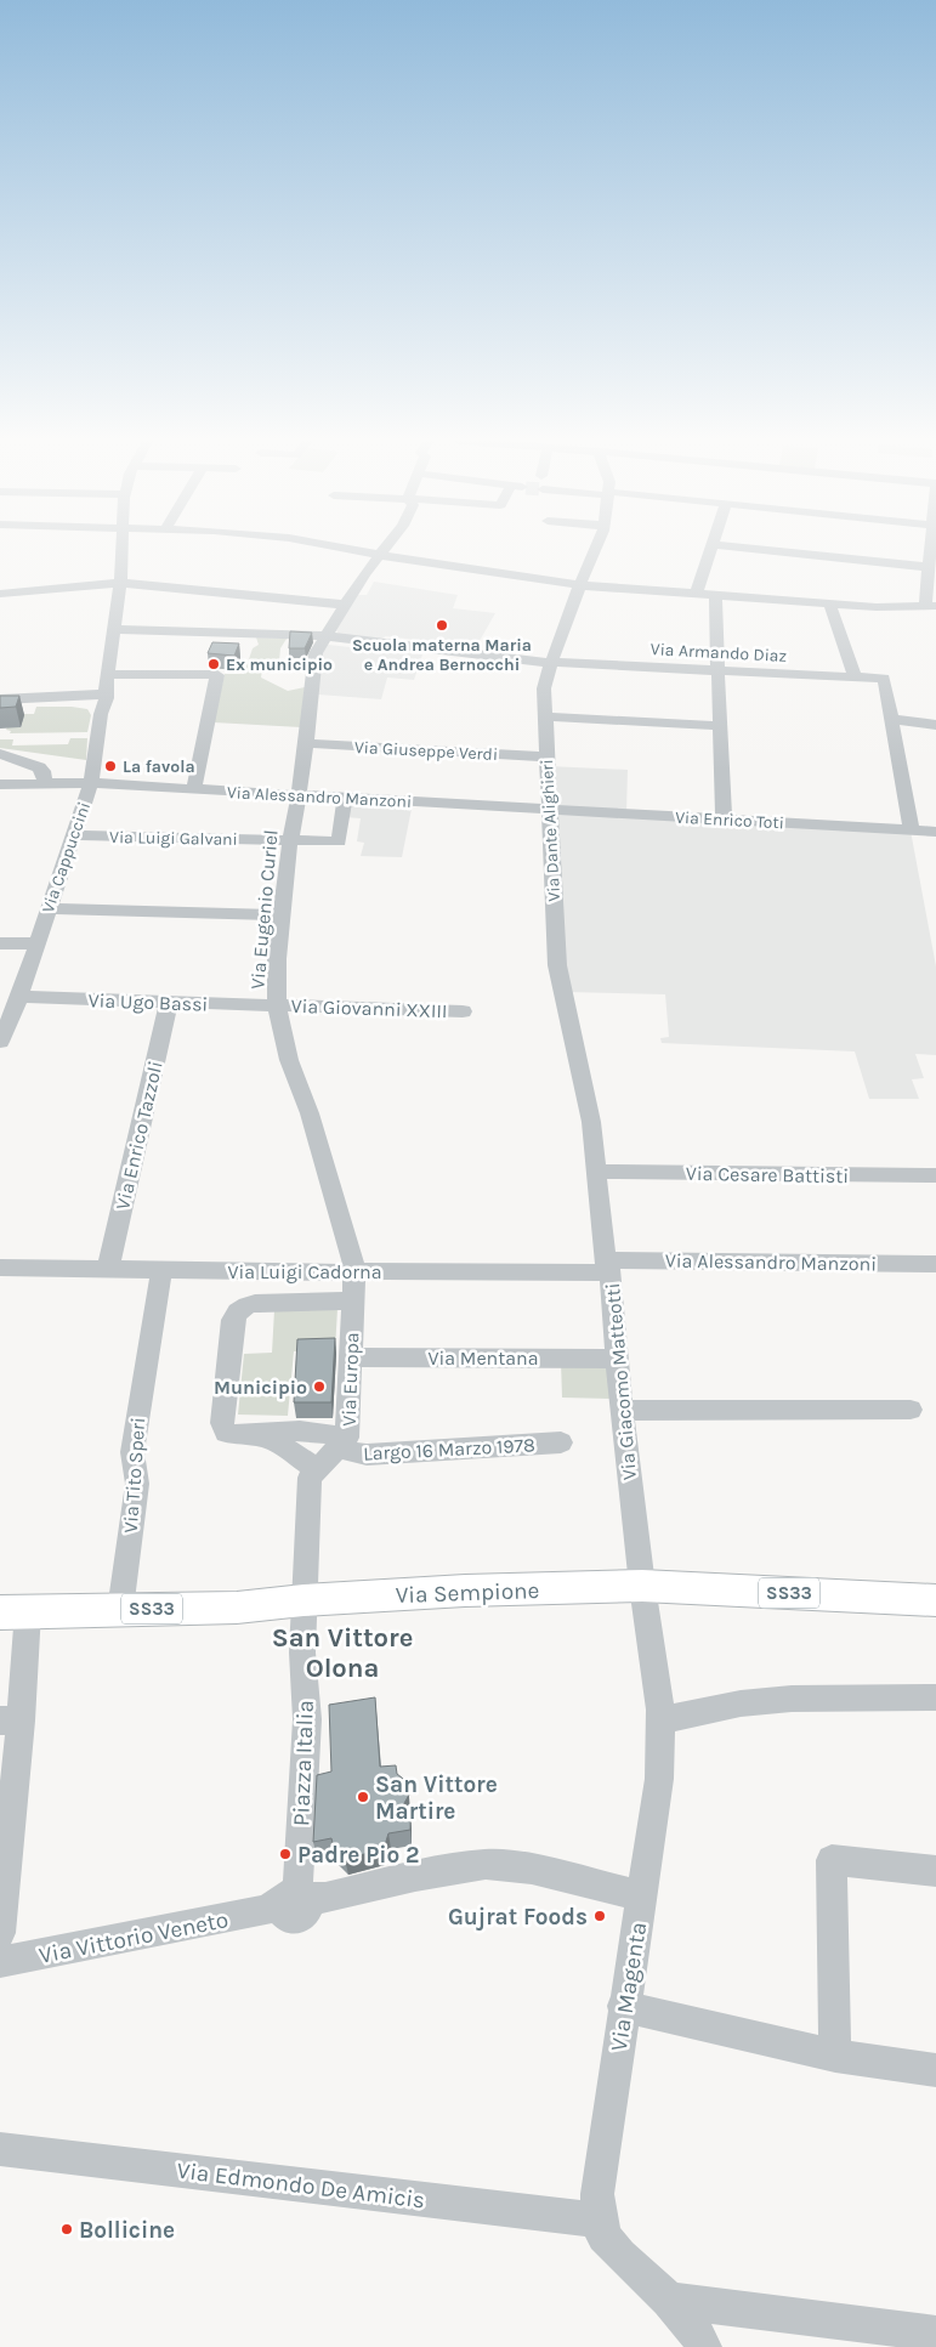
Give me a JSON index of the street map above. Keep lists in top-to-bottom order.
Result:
{
  "streets": {
    "main road": ["Via Sempione", "SS33"],
    "street": [
      "Via Armando Diaz",
      "Via Giuseppe Verdi",
      "Via Alessandro Manzoni",
      "Via Enrico Toti",
      "Via Dante Alighieri",
      "Via Luigi Galvani",
      "Via Cappuccini",
      "Via Eugenio Curiel",
      "Via Ugo Bassi",
      "Via Giovanni XXIII",
      "Via Enrico Tazzoli",
      "Via Cesare Battisti",
      "Via Luigi Cadorna",
      "Via Mentana",
      "Via Europa",
      "Via Giacomo Matteotti",
      "Largo 16 Marzo 1978",
      "Via Tito Speri",
      "Piazza Italia",
      "Via Vittorio Veneto",
      "Via Magenta",
      "Via Edmondo De Amicis"
    ]
  },
  "crossings": [
    ["Via Armando Diaz", "Via Dante Alighieri"],
    ["Via Armando Diaz", "Via Cappuccini"],
    ["Via Armando Diaz", "Via Eugenio Curiel"],
    ["Via Giuseppe Verdi", "Via Dante Alighieri"],
    ["Via Giuseppe Verdi", "Via Eugenio Curiel"],
    ["Via Alessandro Manzoni", "Via Enrico Toti"],
    ["Via Alessandro Manzoni", "Via Dante Alighieri"],
    ["Via Alessandro Manzoni", "Via Luigi Galvani"],
    ["Via Alessandro Manzoni", "Via Cappuccini"],
    ["Via Alessandro Manzoni", "Via Eugenio Curiel"],
    ["Via Alessandro Manzoni", "Via Luigi Cadorna"],
    ["Via Alessandro Manzoni", "Via Giacomo Matteotti"],
    ["Via Enrico Toti", "Via Dante Alighieri"],
    ["Via Dante Alighieri", "Via Cesare Battisti"],
    ["Via Dante Alighieri", "Via Giacomo Matteotti"],
    ["Via Luigi Galvani", "Via Cappuccini"],
    ["Via Luigi Galvani", "Via Eugenio Curiel"],
    ["Via Cappuccini", "Via Ugo Bassi"],
    ["Via Eugenio Curiel", "Via Ugo Bassi"],
    ["Via Eugenio Curiel", "Via Giovanni XXIII"],
    ["Via Eugenio Curiel", "Via Europa"],
    ["Via Ugo Bassi", "Via Giovanni XXIII"],
    ["Via Ugo Bassi", "Via Enrico Tazzoli"],
    ["Via Enrico Tazzoli", "Via Luigi Cadorna"],
    ["Via Cesare Battisti", "Via Giacomo Matteotti"],
    ["Via Luigi Cadorna", "Via Europa"],
    ["Via Luigi Cadorna", "Via Giacomo Matteotti"],
    ["Via Luigi Cadorna", "Via Tito Speri"],
    ["Via Mentana", "Via Europa"],
    ["Via Mentana", "Via Giacomo Matteotti"],
    ["Via Europa", "Largo 16 Marzo 1978"],
    ["Via Europa", "Via Sempione"],
    ["Via Europa", "Piazza Italia"],
    ["Via Giacomo Matteotti", "Via Sempione"],
    ["Via Giacomo Matteotti", "Via Magenta"],
    ["Via Tito Speri", "Via Sempione"],
    ["Via Sempione", "Piazza Italia"],
    ["Via Sempione", "Via Magenta"],
    ["Piazza Italia", "Via Vittorio Veneto"],
    ["Via Magenta", "Via Edmondo De Amicis"]
  ],
  "districts": ["San Vittore Olona"],
  "places": [
    "Scuola materna Maria e Andrea Bernocchi",
    "Ex municipio",
    "La favola",
    "Municipio",
    "San Vittore Martire",
    "Padre Pio 2",
    "Gujrat Foods",
    "Bollicine"
  ]
}
